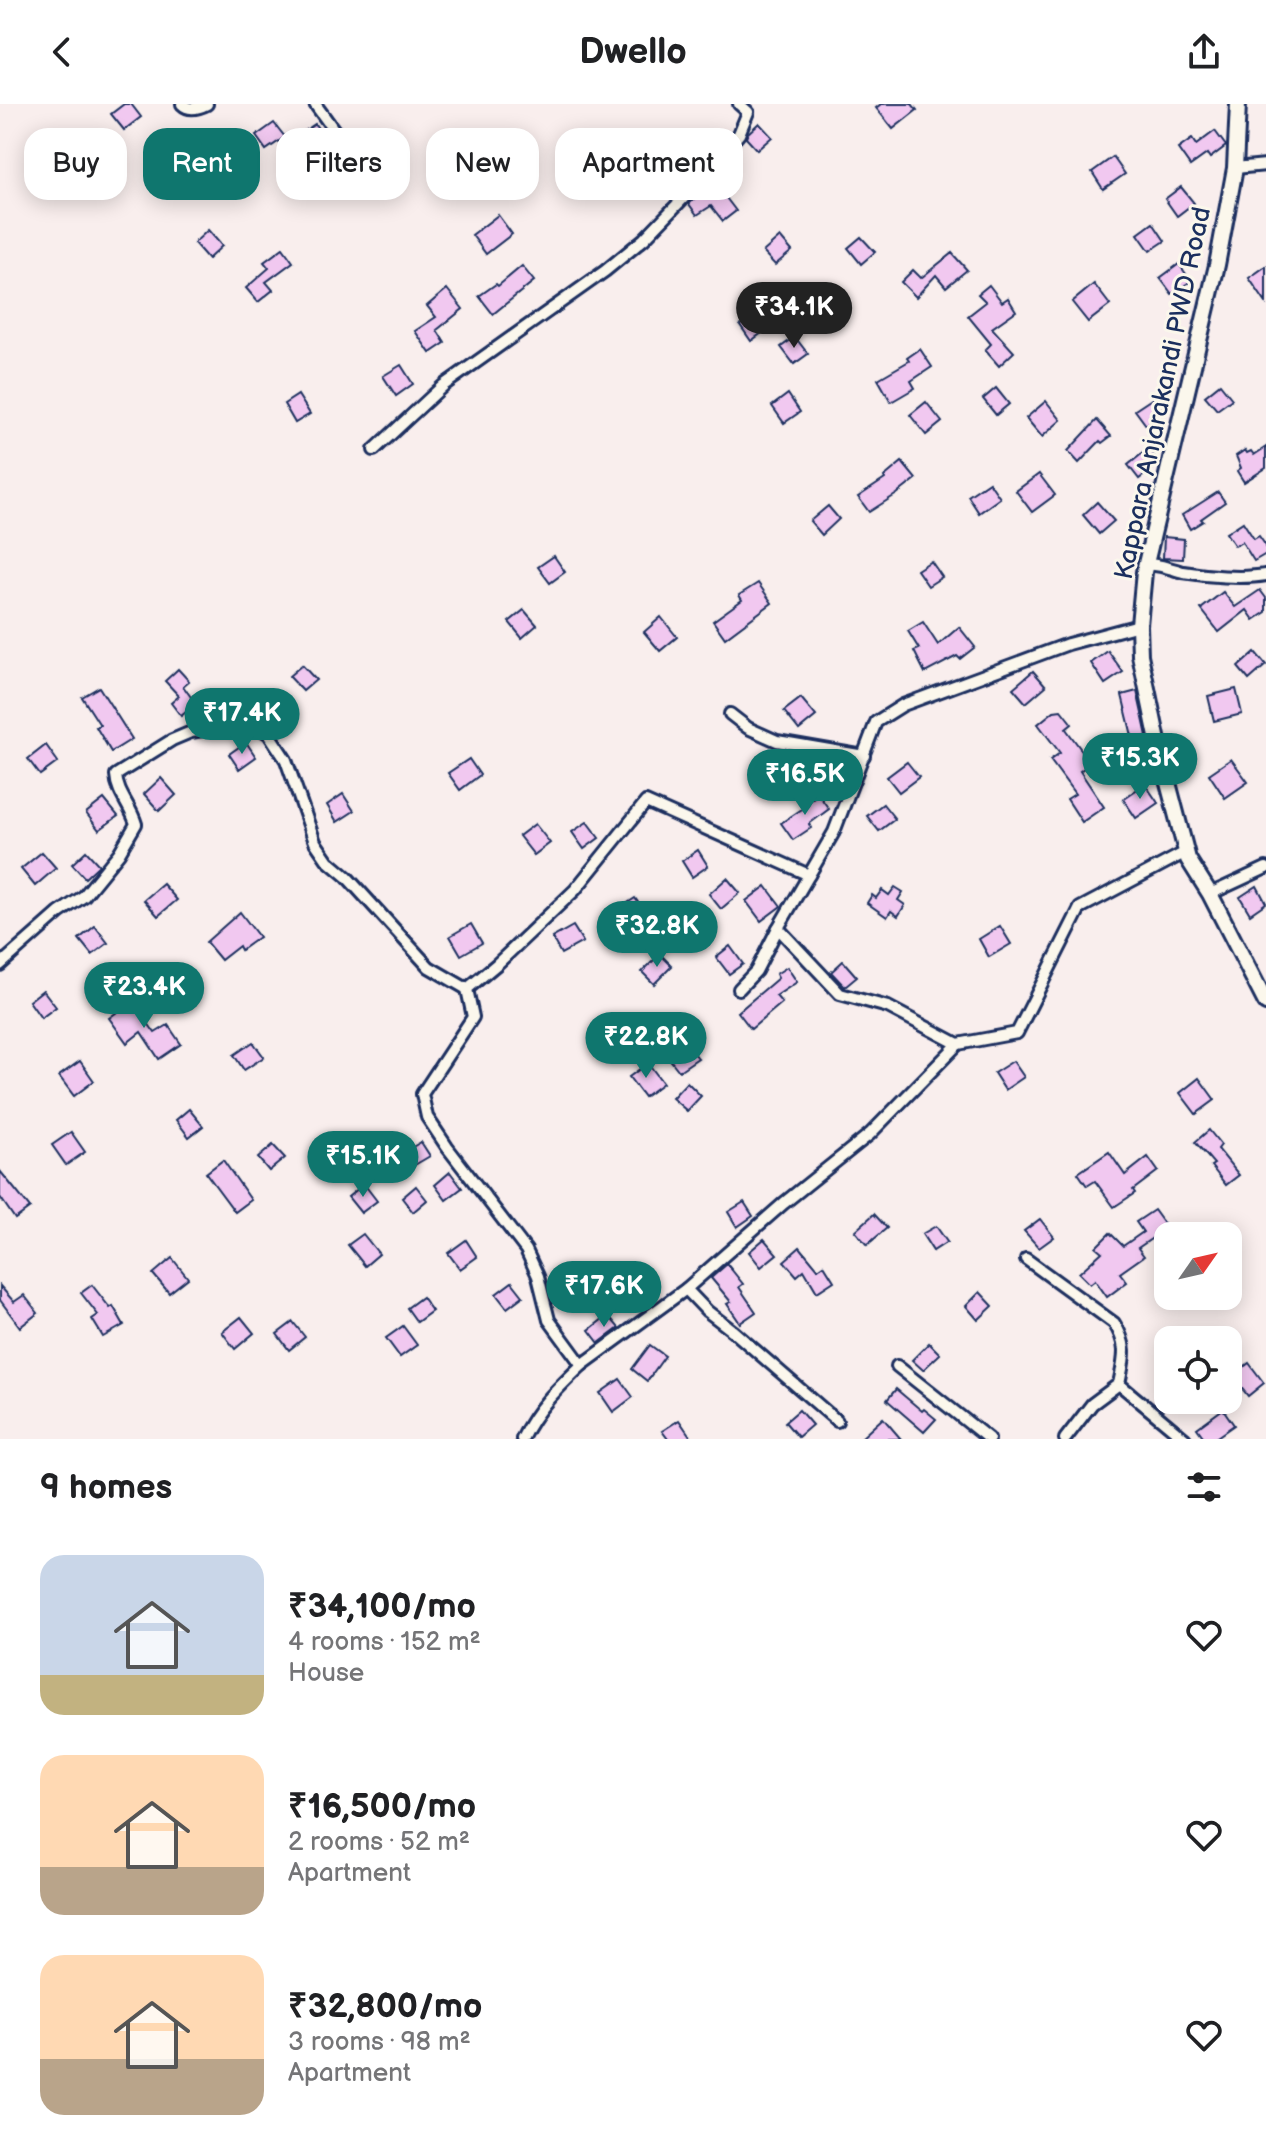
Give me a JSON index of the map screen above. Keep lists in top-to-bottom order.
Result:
{
  "streets": {
    "main road": ["Kappara Anjarakandi PWD Road"]
  },
  "north": "top right",
  "page": {
    "header": "Dwello",
    "chip": [
      "Buy",
      "Rent",
      "Filters",
      "New",
      "Apartment"
    ],
    "price": [
      "₹34.1K",
      "₹17.4K",
      "₹15.3K",
      "₹16.5K",
      "₹32.8K",
      "₹23.4K",
      "₹22.8K",
      "₹15.1K",
      "₹17.6K"
    ],
    "heading": "9 homes",
    "list": [
      {
        "name": "₹34,100/mo",
        "note": "4 rooms · 152 m² · House"
      },
      {
        "name": "₹16,500/mo",
        "note": "2 rooms · 52 m² · Apartment"
      },
      {
        "name": "₹32,800/mo",
        "note": "3 rooms · 98 m² · Apartment"
      }
    ]
  }
}
